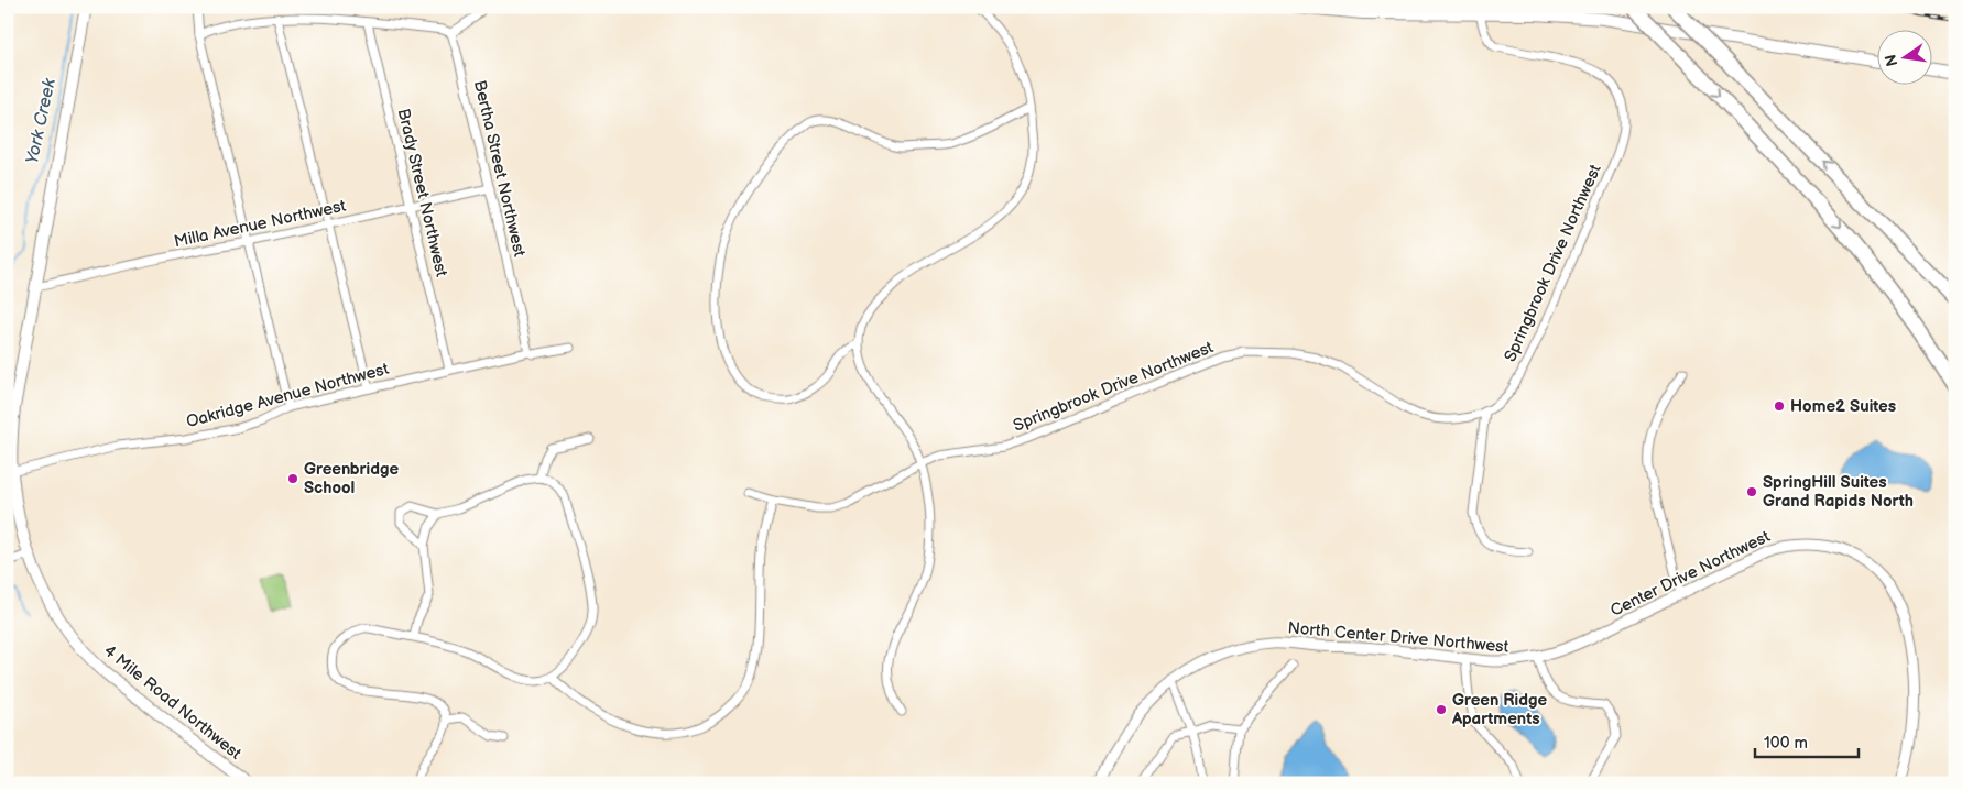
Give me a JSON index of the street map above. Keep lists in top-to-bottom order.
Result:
{
  "streets": {
    "main road": ["4 Mile Road Northwest"],
    "street": [
      "Bertha Street Northwest",
      "Brady Street Northwest",
      "Milla Avenue Northwest",
      "Springbrook Drive Northwest",
      "Oakridge Avenue Northwest",
      "Center Drive Northwest",
      "North Center Drive Northwest"
    ]
  },
  "crossings": [
    ["Bertha Street Northwest", "Milla Avenue Northwest"],
    ["Bertha Street Northwest", "Oakridge Avenue Northwest"],
    ["Brady Street Northwest", "Milla Avenue Northwest"],
    ["Brady Street Northwest", "Oakridge Avenue Northwest"],
    ["Milla Avenue Northwest", "4 Mile Road Northwest"],
    ["Oakridge Avenue Northwest", "4 Mile Road Northwest"],
    ["Center Drive Northwest", "North Center Drive Northwest"]
  ],
  "water": ["York Creek"],
  "places": [
    "Home2 Suites",
    "Greenbridge School",
    "SpringHill Suites Grand Rapids North",
    "Green Ridge Apartments"
  ],
  "scale_bar": "100 m",
  "north": "left"
}
